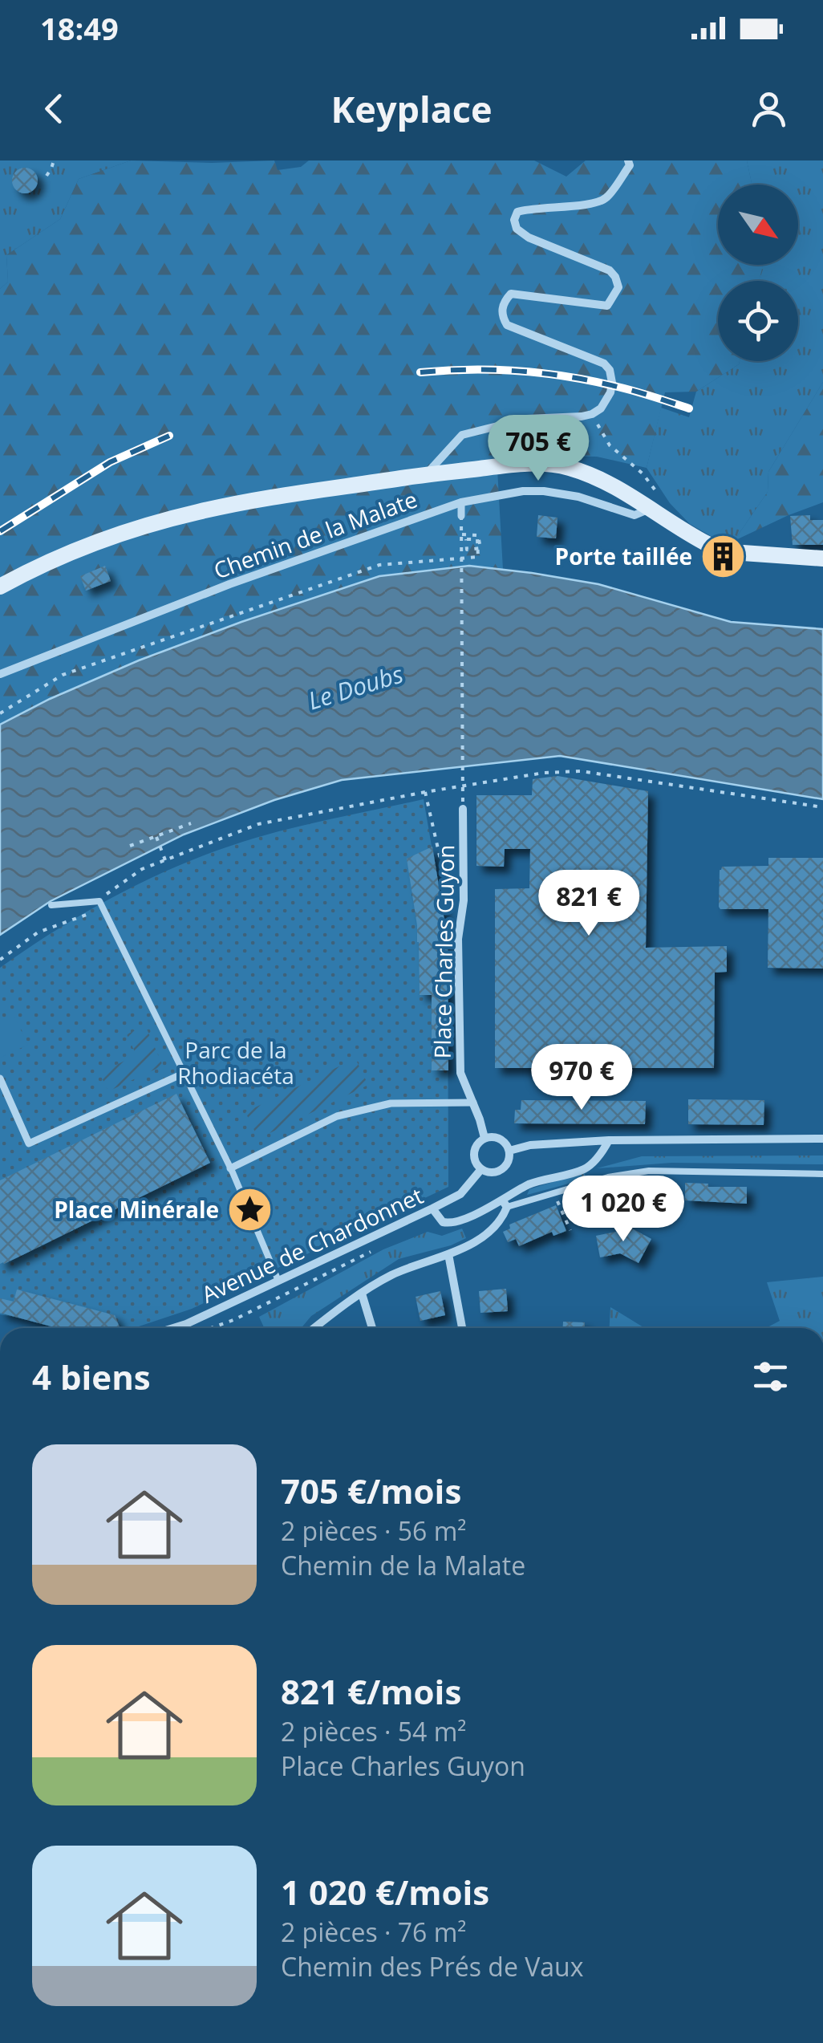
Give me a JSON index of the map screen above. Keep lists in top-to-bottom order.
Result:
{
  "streets": {
    "street": ["Chemin de la Malate", "Place Charles Guyon", "Avenue de Chardonnet"]
  },
  "crossings": [
    ["Place Charles Guyon", "Avenue de Chardonnet"]
  ],
  "water": ["Le Doubs"],
  "parks": ["Parc de la Rhodiacéta"],
  "places": {
    "building": ["Porte taillée"],
    "place": ["Place Minérale"]
  },
  "north": "bottom right",
  "page": {
    "status": "18:49",
    "header": "Keyplace",
    "price": [
      "705 €",
      "821 €",
      "970 €",
      "1 020 €"
    ],
    "heading": "4 biens",
    "list": [
      {
        "name": "705 €/mois",
        "note": "2 pièces · 56 m² · Chemin de la Malate"
      },
      {
        "name": "821 €/mois",
        "note": "2 pièces · 54 m² · Place Charles Guyon"
      },
      {
        "name": "1 020 €/mois",
        "note": "2 pièces · 76 m² · Chemin des Prés de Vaux"
      }
    ]
  }
}
